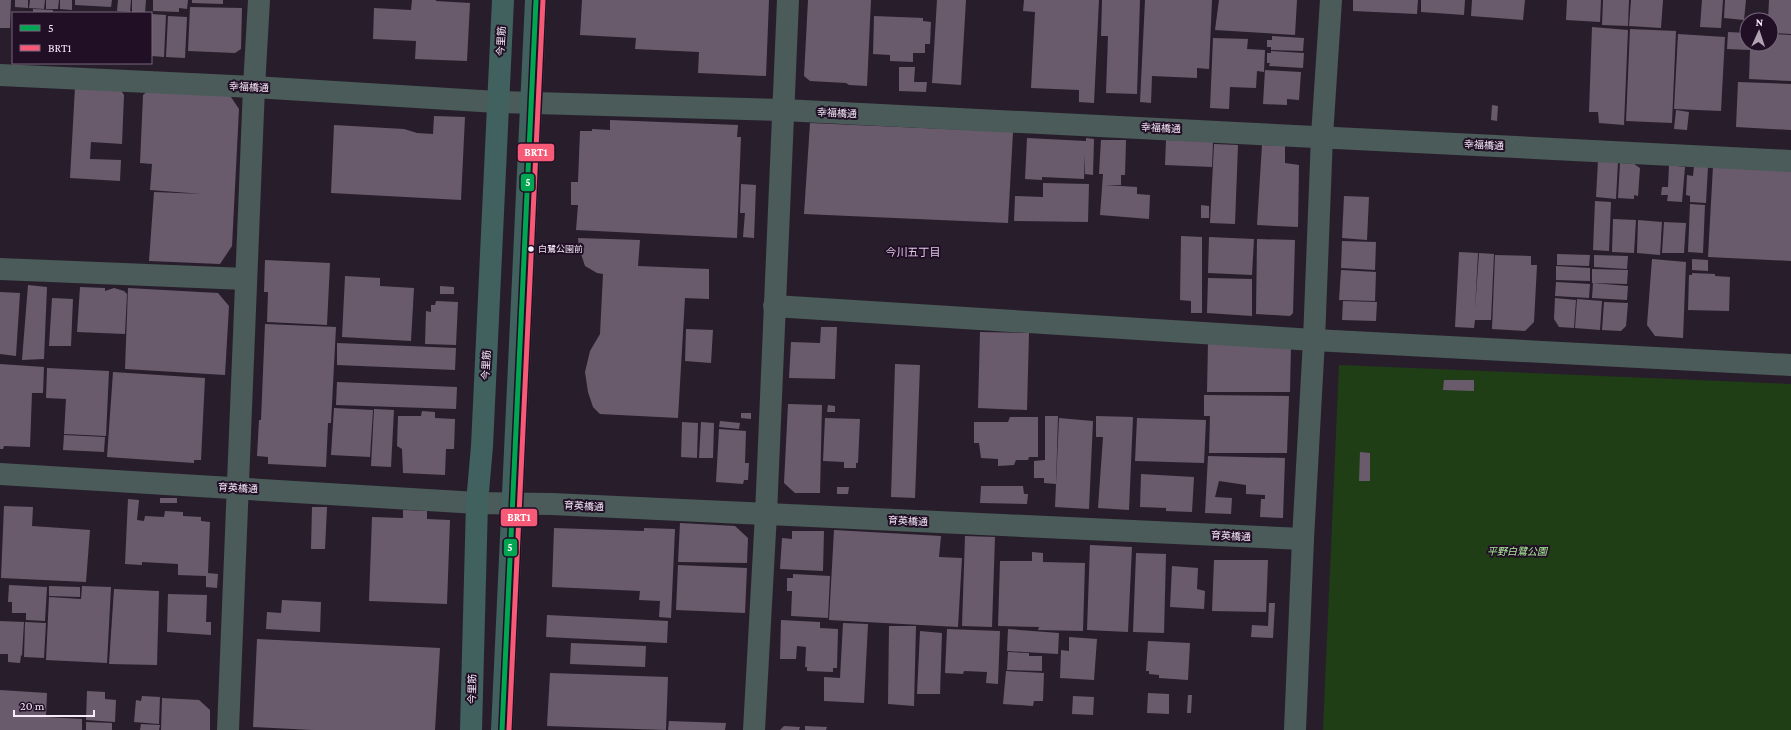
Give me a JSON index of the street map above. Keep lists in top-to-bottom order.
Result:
{
  "streets": {
    "main road": ["今里筋"],
    "street": ["幸福橋通", "育英橋通"]
  },
  "crossings": [
    ["今里筋", "幸福橋通"],
    ["今里筋", "育英橋通"]
  ],
  "districts": ["今川五丁目"],
  "parks": ["平野白鷺公園"],
  "places": ["白鷺公園前"],
  "lines": ["transit line 5", "transit line BRT1"],
  "legend": ["5", "BRT1"],
  "scale_bar": "20 m",
  "north": "top"
}
